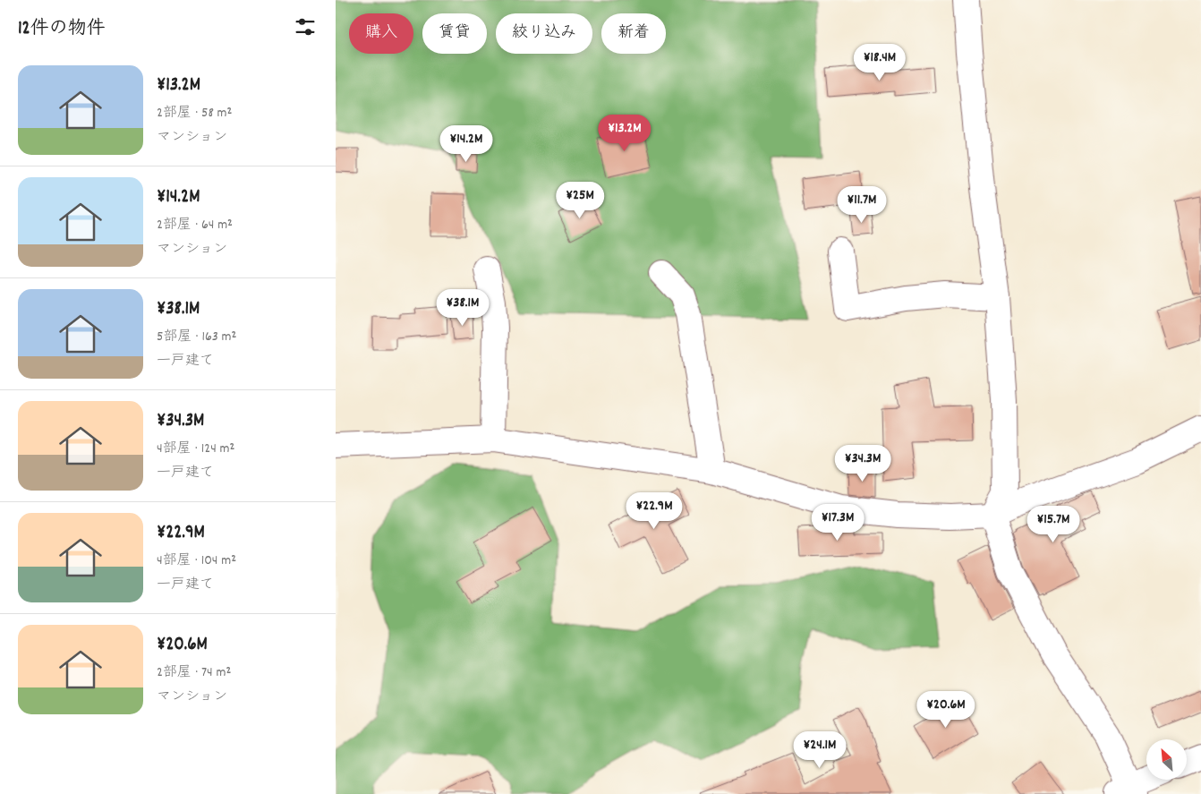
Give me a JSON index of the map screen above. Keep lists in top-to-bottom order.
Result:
{
  "north": "top left",
  "page": {
    "heading": "12件の物件",
    "chip": [
      "購入",
      "賃貸",
      "絞り込み",
      "新着"
    ],
    "price": [
      "¥18.4M",
      "¥13.2M",
      "¥14.2M",
      "¥25M",
      "¥11.7M",
      "¥38.1M",
      "¥34.3M",
      "¥22.9M",
      "¥17.3M",
      "¥15.7M",
      "¥20.6M",
      "¥24.1M"
    ],
    "list": [
      {
        "name": "¥13.2M",
        "note": "2部屋 · 58 m² · マンション"
      },
      {
        "name": "¥14.2M",
        "note": "2部屋 · 64 m² · マンション"
      },
      {
        "name": "¥38.1M",
        "note": "5部屋 · 163 m² · 一戸建て"
      },
      {
        "name": "¥34.3M",
        "note": "4部屋 · 124 m² · 一戸建て"
      },
      {
        "name": "¥22.9M",
        "note": "4部屋 · 104 m² · 一戸建て"
      },
      {
        "name": "¥20.6M",
        "note": "2部屋 · 74 m² · マンション"
      }
    ]
  }
}
